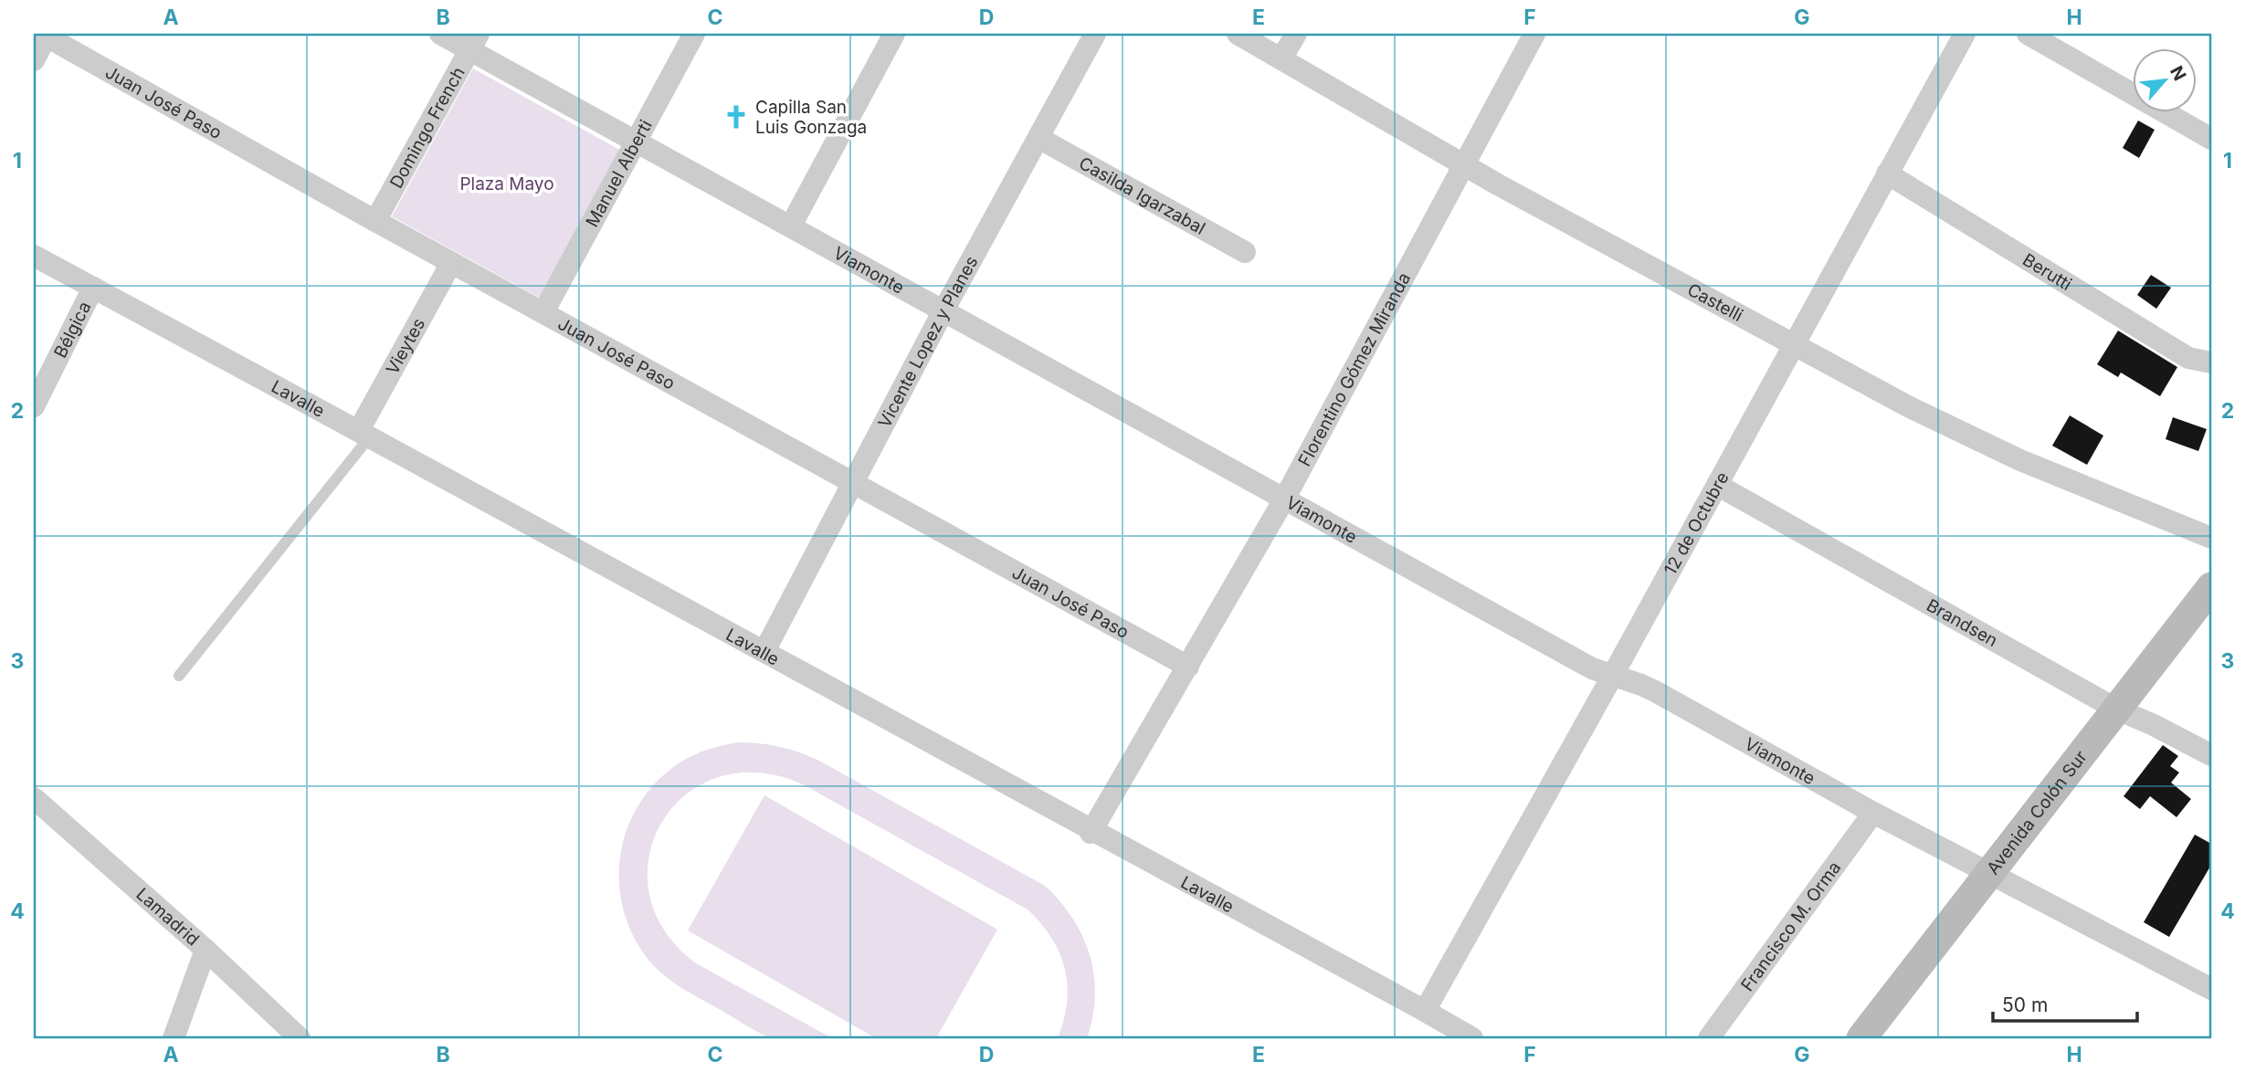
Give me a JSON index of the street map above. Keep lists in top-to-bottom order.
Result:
{
  "streets": {
    "main road": ["Avenida Colón Sur"],
    "street": [
      "Juan José Paso",
      "Domingo French",
      "Manuel Alberti",
      "Casilda Igarzabal",
      "Viamonte",
      "Berutti",
      "Castelli",
      "Bélgica",
      "Vicente Lopez y Planes",
      "Vieytes",
      "Florentino Gómez Miranda",
      "Lavalle",
      "12 de Octubre",
      "Brandsen",
      "Lamadrid",
      "Francisco M. Orma"
    ]
  },
  "crossings": [
    ["Juan José Paso", "Domingo French"],
    ["Juan José Paso", "Manuel Alberti"],
    ["Juan José Paso", "Vicente Lopez y Planes"],
    ["Juan José Paso", "Vieytes"],
    ["Juan José Paso", "Florentino Gómez Miranda"],
    ["Domingo French", "Viamonte"],
    ["Manuel Alberti", "Viamonte"],
    ["Casilda Igarzabal", "Vicente Lopez y Planes"],
    ["Viamonte", "Vicente Lopez y Planes"],
    ["Viamonte", "Florentino Gómez Miranda"],
    ["Viamonte", "12 de Octubre"],
    ["Viamonte", "Avenida Colón Sur"],
    ["Viamonte", "Francisco M. Orma"],
    ["Berutti", "12 de Octubre"],
    ["Castelli", "Florentino Gómez Miranda"],
    ["Castelli", "12 de Octubre"],
    ["Bélgica", "Lavalle"],
    ["Vicente Lopez y Planes", "Lavalle"],
    ["Vieytes", "Lavalle"],
    ["Florentino Gómez Miranda", "Lavalle"],
    ["Lavalle", "12 de Octubre"],
    ["12 de Octubre", "Brandsen"],
    ["Brandsen", "Avenida Colón Sur"]
  ],
  "parks": ["Plaza Mayo"],
  "places": {
    "church": ["Capilla San Luis Gonzaga"]
  },
  "scale_bar": "50 m",
  "north": "top right",
  "grid": {
    "columns": [
      "A",
      "B",
      "C",
      "D",
      "E",
      "F",
      "G",
      "H"
    ],
    "rows": [
      "1",
      "2",
      "3",
      "4"
    ]
  }
}
